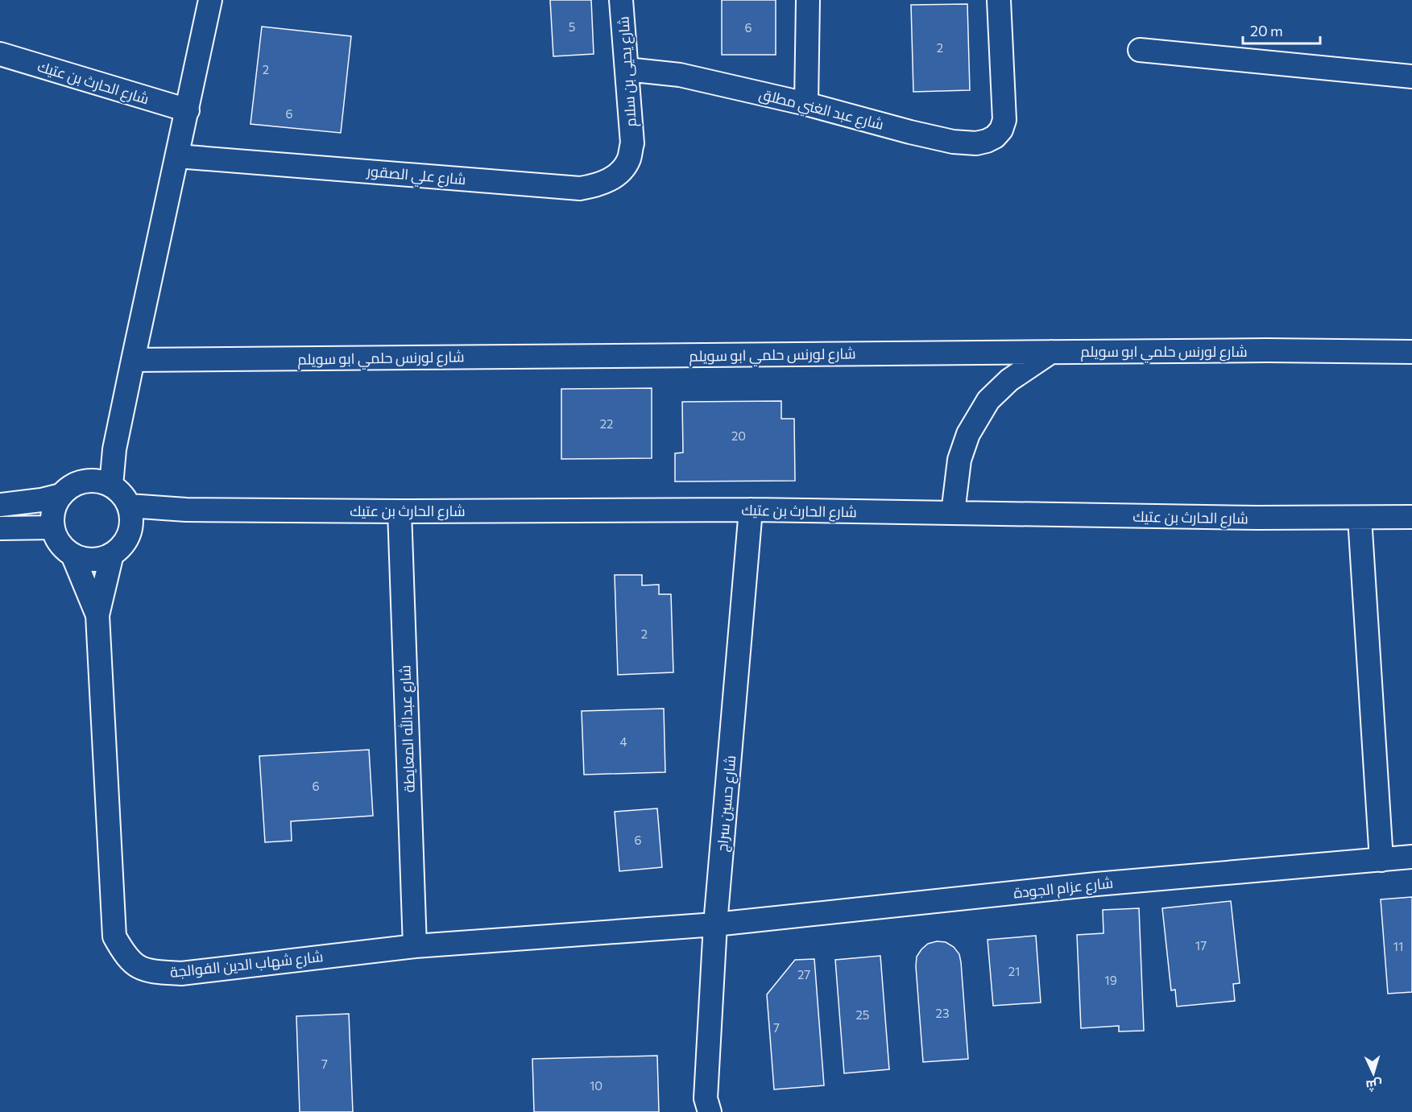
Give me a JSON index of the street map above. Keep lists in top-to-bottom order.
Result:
{
  "streets": {
    "street": [
      "شارع يحيى بن سلام",
      "شارع الحارث بن عتيك",
      "شارع عبد الغني مطلق",
      "شارع علي الصقور",
      "شارع لورنس حلمي ابو سويلم",
      "شارع عبدالله المعايطة",
      "شارع حسين سراج",
      "شارع عزام الجودة",
      "شارع شهاب الدين الفوالجة"
    ]
  },
  "crossings": [
    ["شارع يحيى بن سلام", "شارع عبد الغني مطلق"],
    ["شارع يحيى بن سلام", "شارع علي الصقور"],
    ["شارع الحارث بن عتيك", "شارع عبدالله المعايطة"],
    ["شارع الحارث بن عتيك", "شارع حسين سراج"],
    ["شارع الحارث بن عتيك", "شارع شهاب الدين الفوالجة"],
    ["شارع عبدالله المعايطة", "شارع شهاب الدين الفوالجة"],
    ["شارع حسين سراج", "شارع عزام الجودة"],
    ["شارع حسين سراج", "شارع شهاب الدين الفوالجة"],
    ["شارع عزام الجودة", "شارع شهاب الدين الفوالجة"]
  ],
  "house_numbers": [
    "5",
    "6",
    "2",
    "2",
    "6",
    "22",
    "20",
    "2",
    "4",
    "6",
    "6",
    "17",
    "11",
    "21",
    "27",
    "19",
    "23",
    "25",
    "7",
    "7",
    "10"
  ],
  "scale_bar": "20 m",
  "north": "bottom"
}
